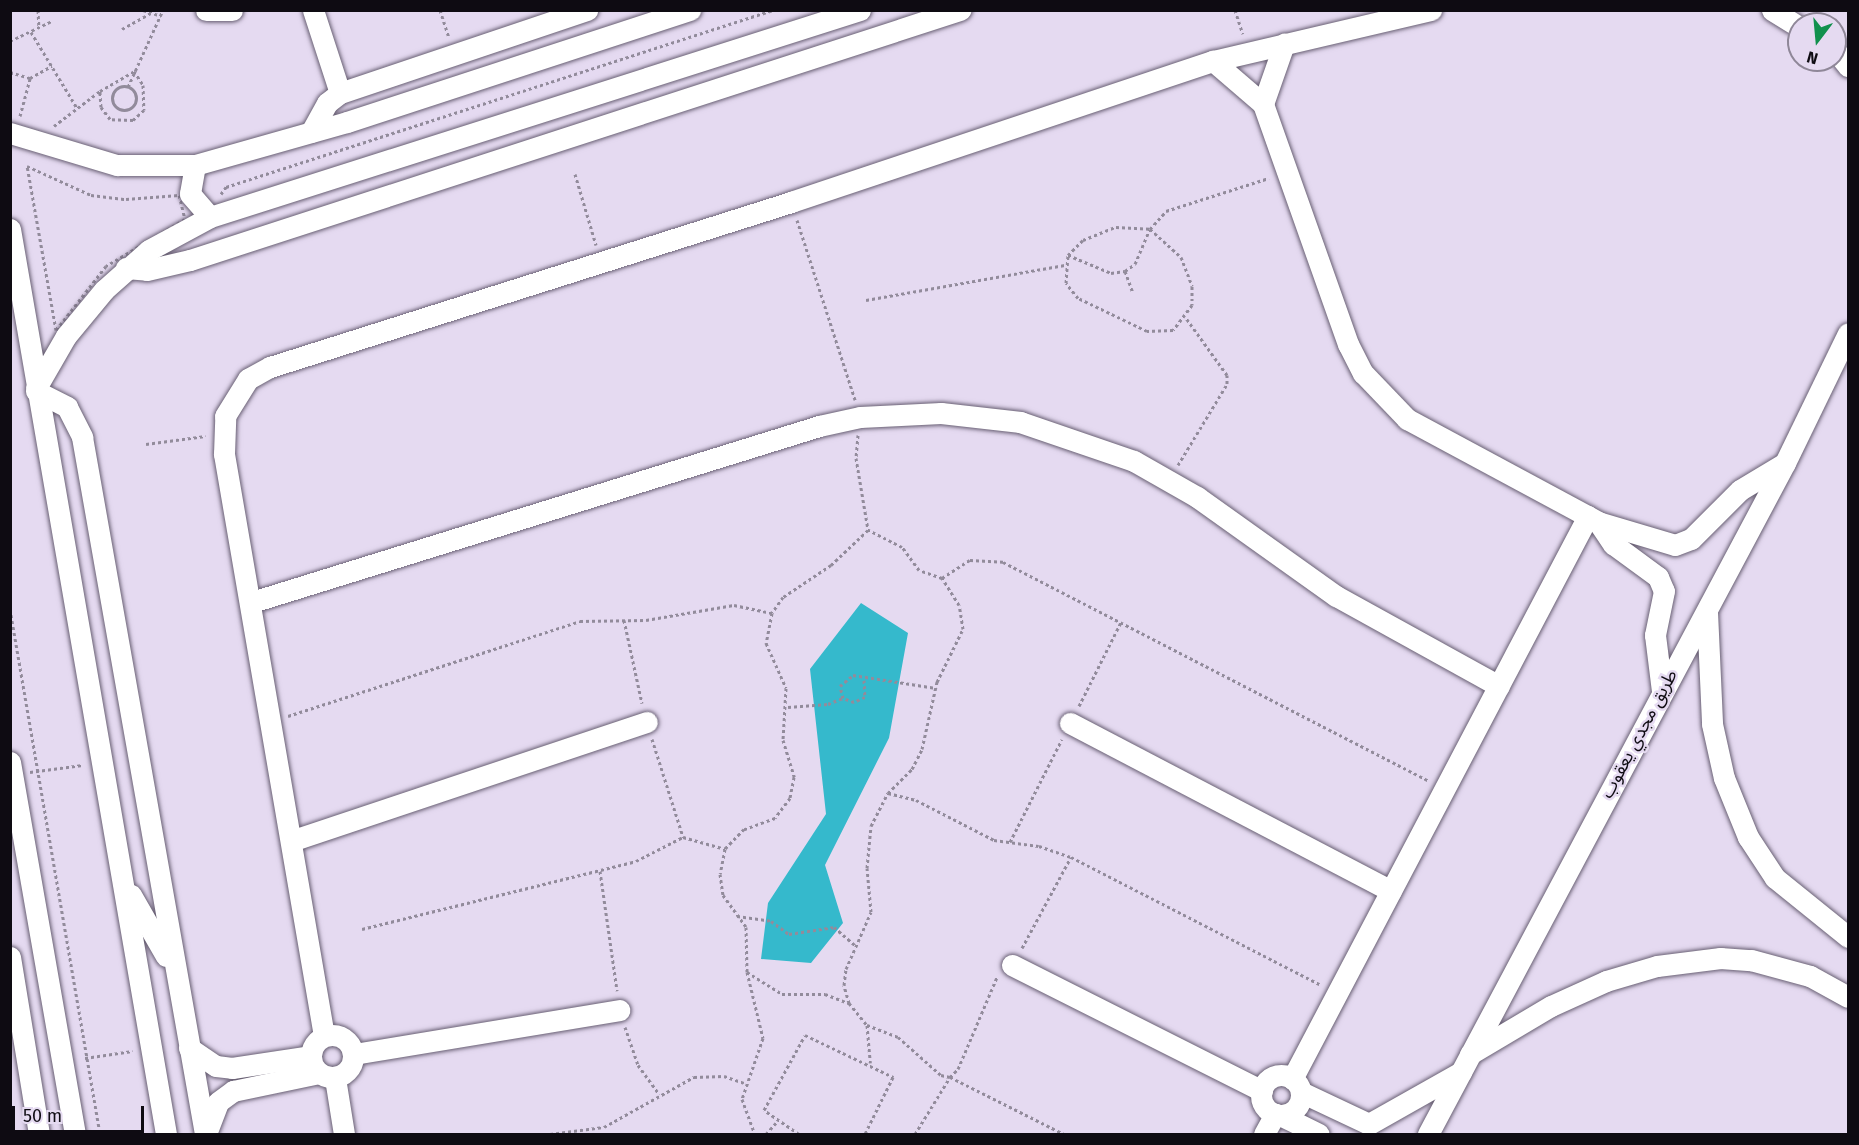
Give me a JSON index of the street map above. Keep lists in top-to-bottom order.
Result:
{
  "streets": {
    "street": ["طريق مجدي يعقوب"]
  },
  "scale_bar": "50 m",
  "north": "bottom"
}
